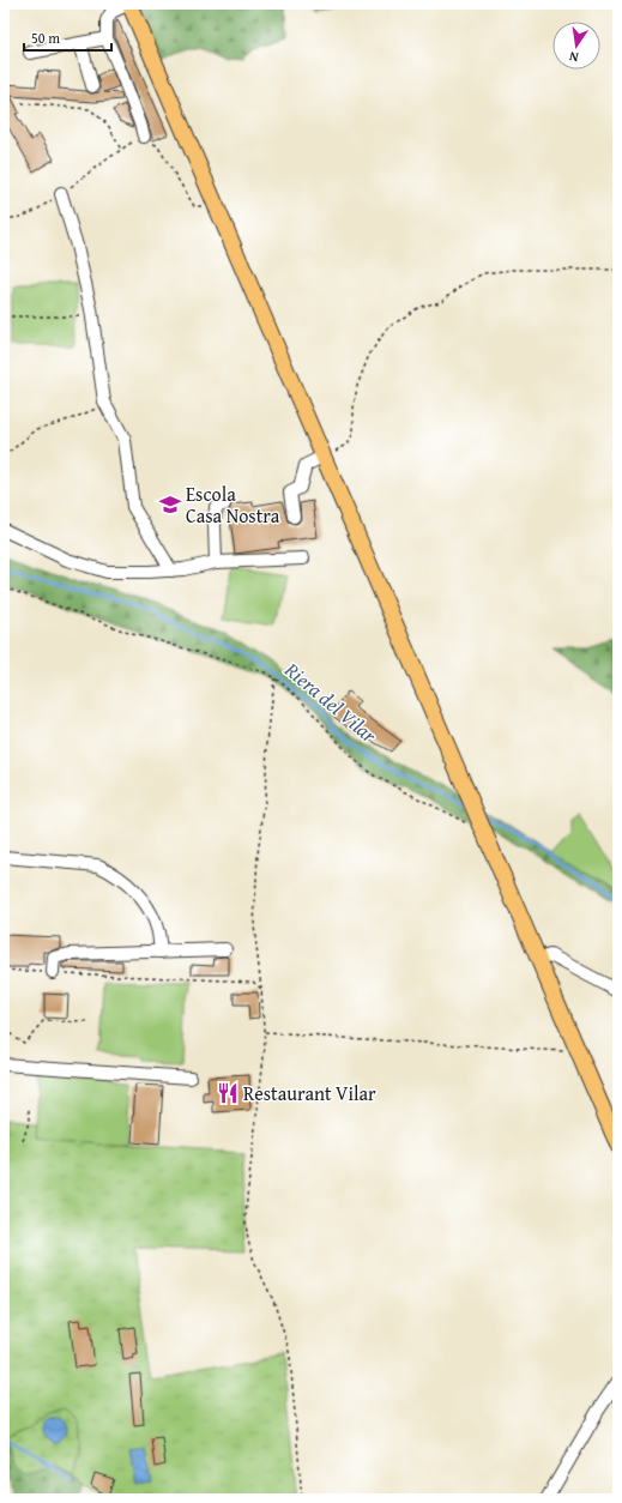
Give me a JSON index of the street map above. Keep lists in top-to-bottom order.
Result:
{
  "water": ["Riera del Vilar"],
  "places": {
    "school or university": ["Escola Casa Nostra"],
    "restaurant": ["Restaurant Vilar"]
  },
  "scale_bar": "50 m",
  "north": "bottom"
}
